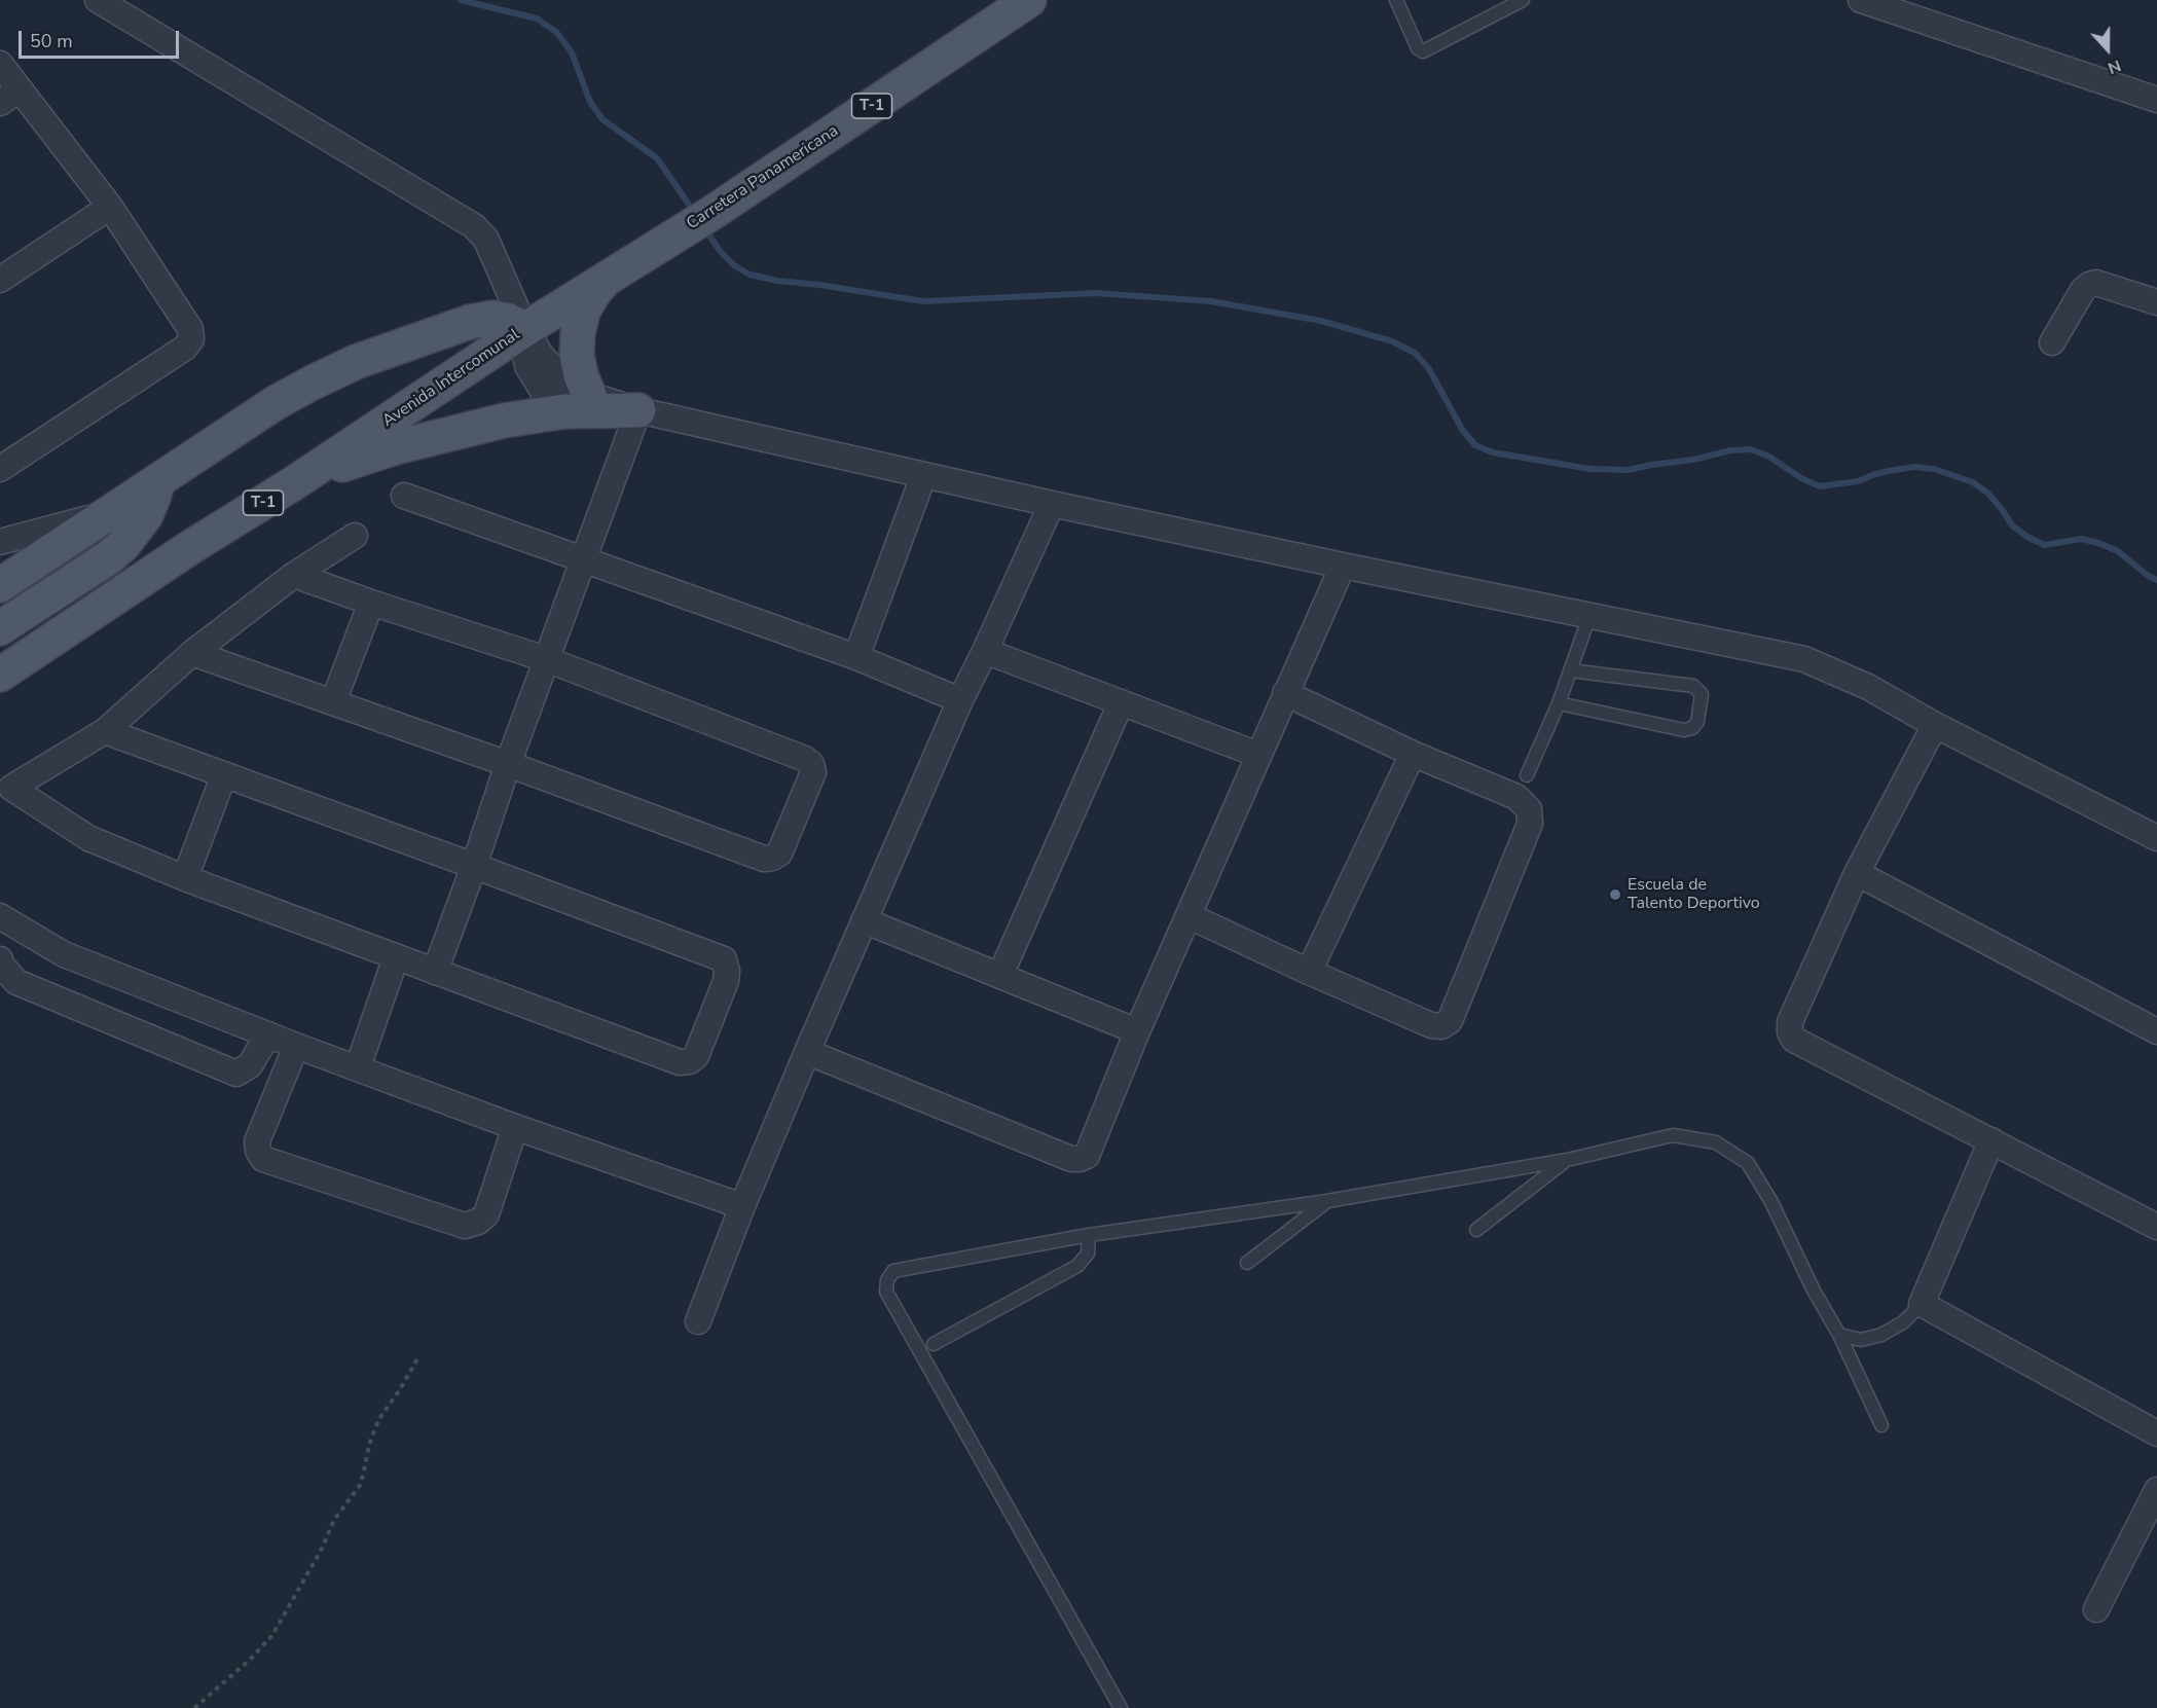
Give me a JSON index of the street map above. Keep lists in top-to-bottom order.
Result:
{
  "streets": {
    "main road": ["T-1", "Carretera Panamericana", "Avenida Intercomunal"]
  },
  "crossings": [
    ["Carretera Panamericana", "Avenida Intercomunal"]
  ],
  "places": ["Escuela de Talento Deportivo"],
  "scale_bar": "50 m",
  "north": "bottom"
}
